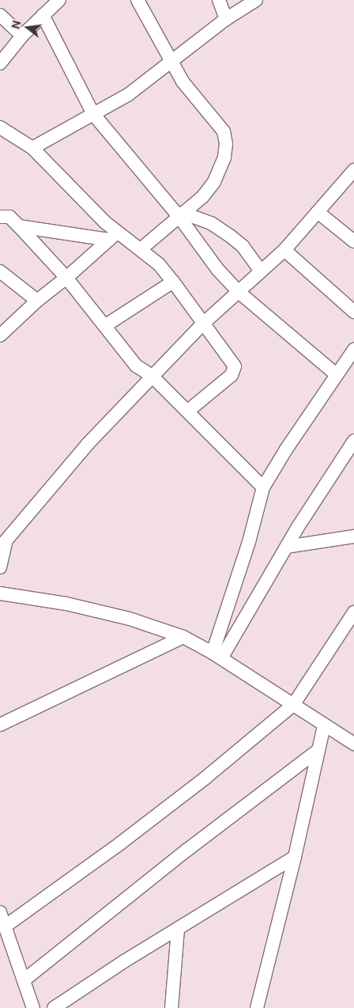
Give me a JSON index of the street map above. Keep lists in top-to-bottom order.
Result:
{
  "north": "left"
}
